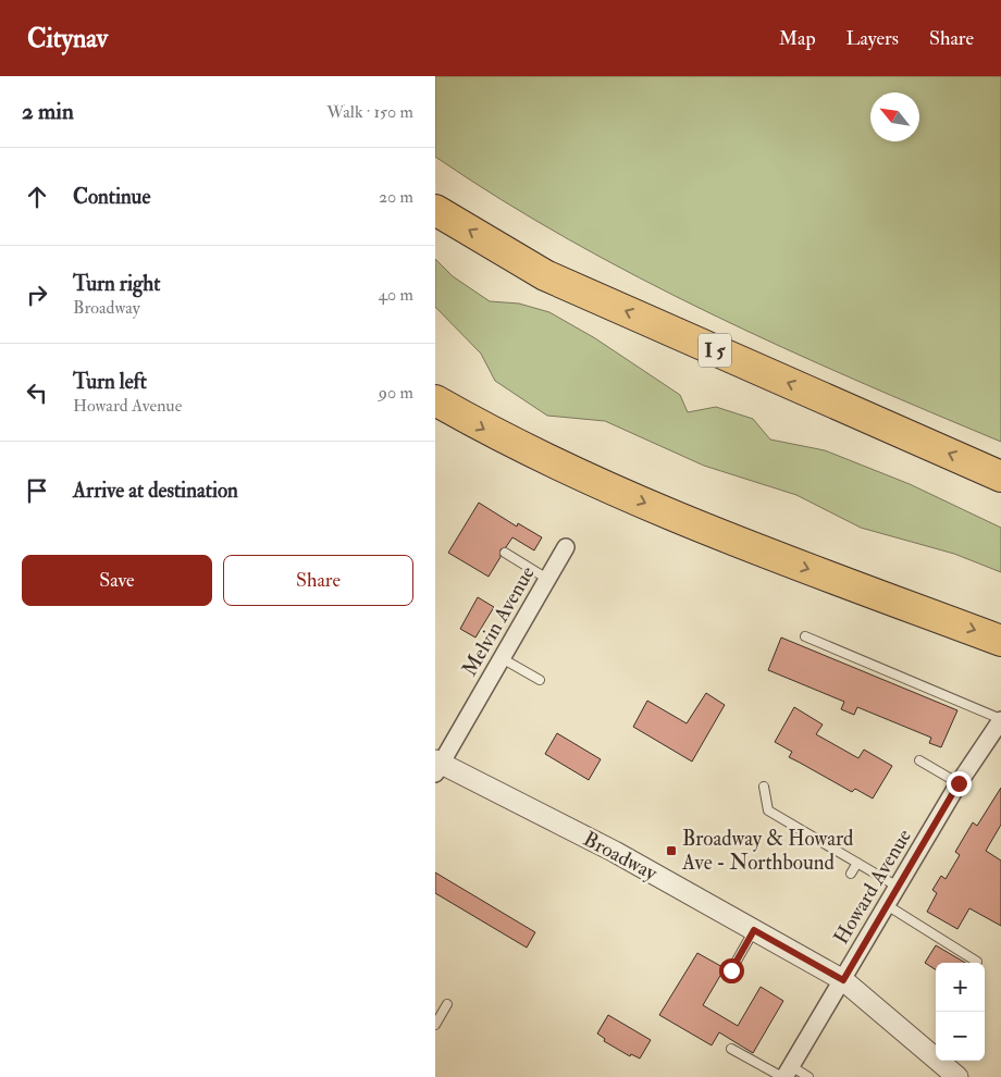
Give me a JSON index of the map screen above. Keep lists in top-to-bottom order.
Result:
{
  "streets": {
    "highway": ["I 5"],
    "street": ["Melvin Avenue", "Broadway", "Howard Avenue"]
  },
  "crossings": [
    ["Melvin Avenue", "Broadway"],
    ["Broadway", "Howard Avenue"]
  ],
  "places": {
    "transit": ["Broadway & Howard Ave - Northbound"]
  },
  "north": "top left",
  "page": {
    "header": "Citynav",
    "nav": ["Map", "Layers", "Share"],
    "heading": ["2 min", "Walk · 150 m"],
    "list": [
      ["Continue", "20 m"],
      ["Turn right", "Broadway", "40 m"],
      ["Turn left", "Howard Avenue", "90 m"],
      "Arrive at destination"
    ],
    "buttons": ["Save", "Share"],
    "map_buttons": ["+", "−"]
  }
}
